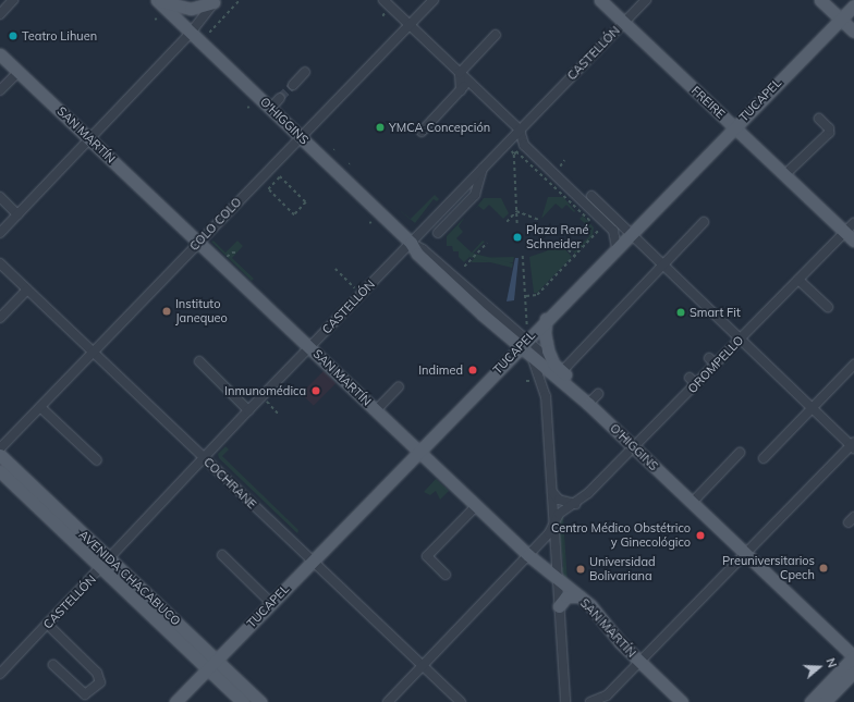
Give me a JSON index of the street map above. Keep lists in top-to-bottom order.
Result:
{
  "streets": {
    "main road": [
      "TUCAPEL",
      "FREIRE",
      "O'HIGGINS",
      "SAN MARTÍN",
      "AVENIDA CHACABUCO"
    ],
    "street": [
      "CASTELLÓN",
      "COLO COLO",
      "OROMPELLO",
      "COCHRANE"
    ]
  },
  "crossings": [
    ["CASTELLÓN", "FREIRE"],
    ["CASTELLÓN", "O'HIGGINS"],
    ["CASTELLÓN", "SAN MARTÍN"],
    ["CASTELLÓN", "COCHRANE"],
    ["CASTELLÓN", "AVENIDA CHACABUCO"],
    ["TUCAPEL", "FREIRE"],
    ["TUCAPEL", "O'HIGGINS"],
    ["TUCAPEL", "SAN MARTÍN"],
    ["TUCAPEL", "COCHRANE"],
    ["TUCAPEL", "AVENIDA CHACABUCO"],
    ["FREIRE", "OROMPELLO"],
    ["O'HIGGINS", "COLO COLO"],
    ["O'HIGGINS", "OROMPELLO"],
    ["SAN MARTÍN", "COLO COLO"],
    ["SAN MARTÍN", "OROMPELLO"],
    ["COLO COLO", "COCHRANE"],
    ["OROMPELLO", "COCHRANE"]
  ],
  "places": [
    "Teatro Lihuen",
    "YMCA Concepción",
    "Plaza René Schneider",
    "Instituto Janequeo",
    "Smart Fit",
    "Indimed",
    "Inmunomédica",
    "Centro Médico Obstétrico y Ginecológico",
    "Preuniversitarios Cpech",
    "Universidad Bolivariana"
  ],
  "north": "right"
}
